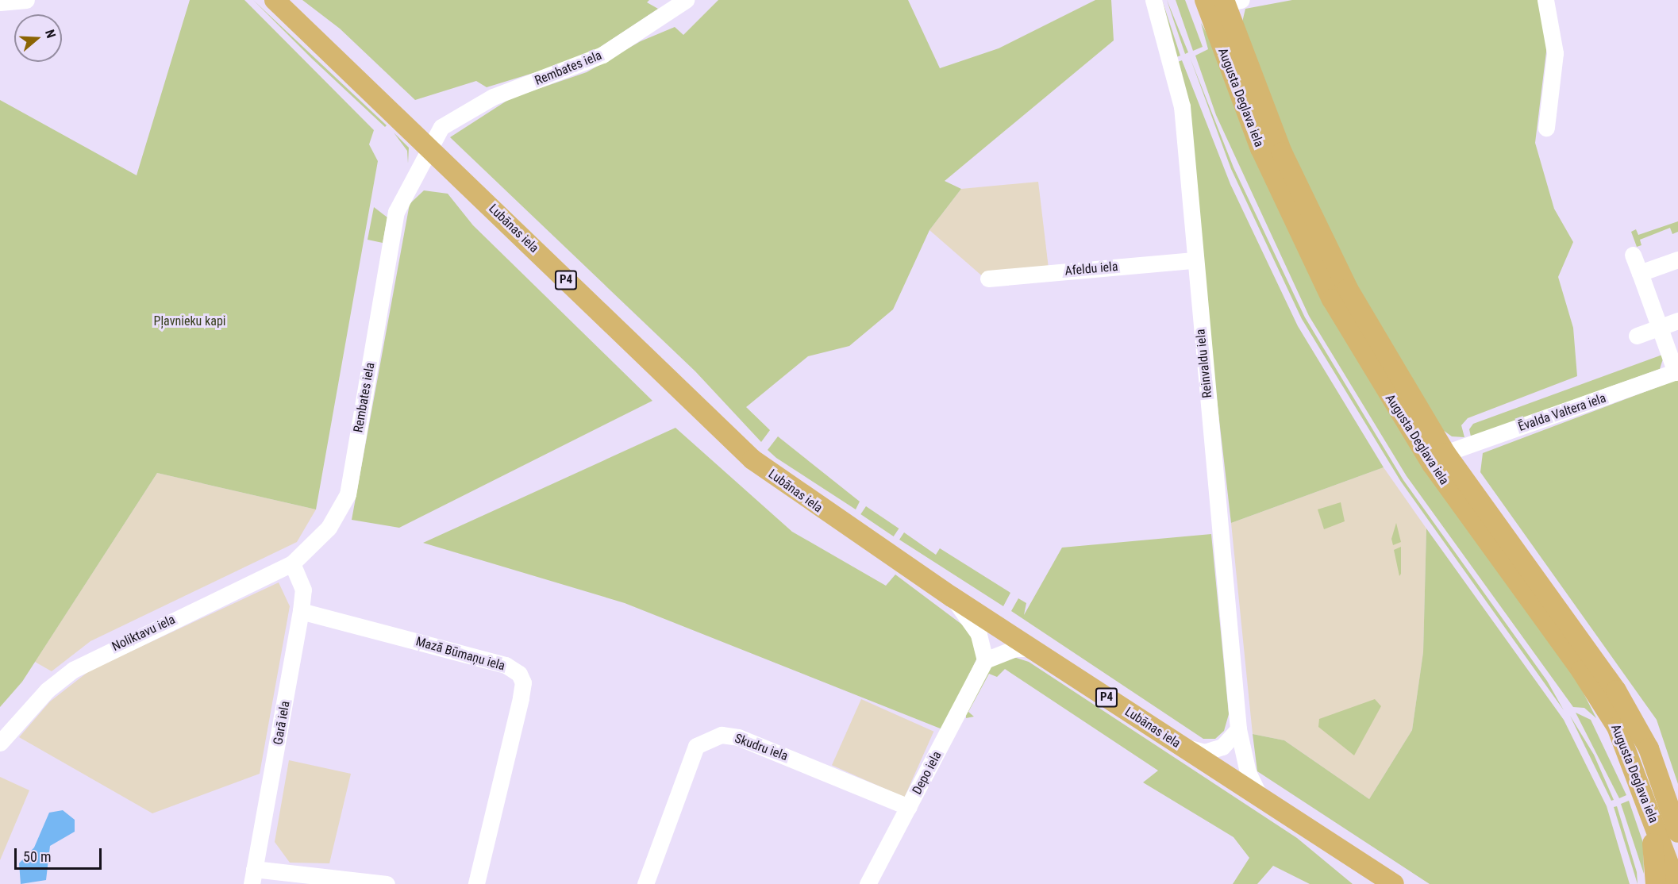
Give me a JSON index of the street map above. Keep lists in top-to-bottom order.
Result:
{
  "streets": {
    "main road": ["Augusta Deglava iela", "Lubānas iela", "P4"],
    "street": [
      "Rembates iela",
      "Afeldu iela",
      "Reinvaldu iela",
      "Ēvalda Valtera iela",
      "Noliktavu iela",
      "Mazā Būmaņu iela",
      "Garā iela",
      "Skudru iela",
      "Depo iela"
    ]
  },
  "crossings": [
    ["Rembates iela", "Lubānas iela"],
    ["Rembates iela", "Noliktavu iela"],
    ["Rembates iela", "Garā iela"],
    ["Augusta Deglava iela", "Ēvalda Valtera iela"],
    ["Lubānas iela", "Reinvaldu iela"],
    ["Afeldu iela", "Reinvaldu iela"],
    ["Noliktavu iela", "Garā iela"],
    ["Mazā Būmaņu iela", "Garā iela"],
    ["Skudru iela", "Depo iela"]
  ],
  "parks": ["Pļavnieku kapi"],
  "scale_bar": "50 m",
  "north": "right"
}
